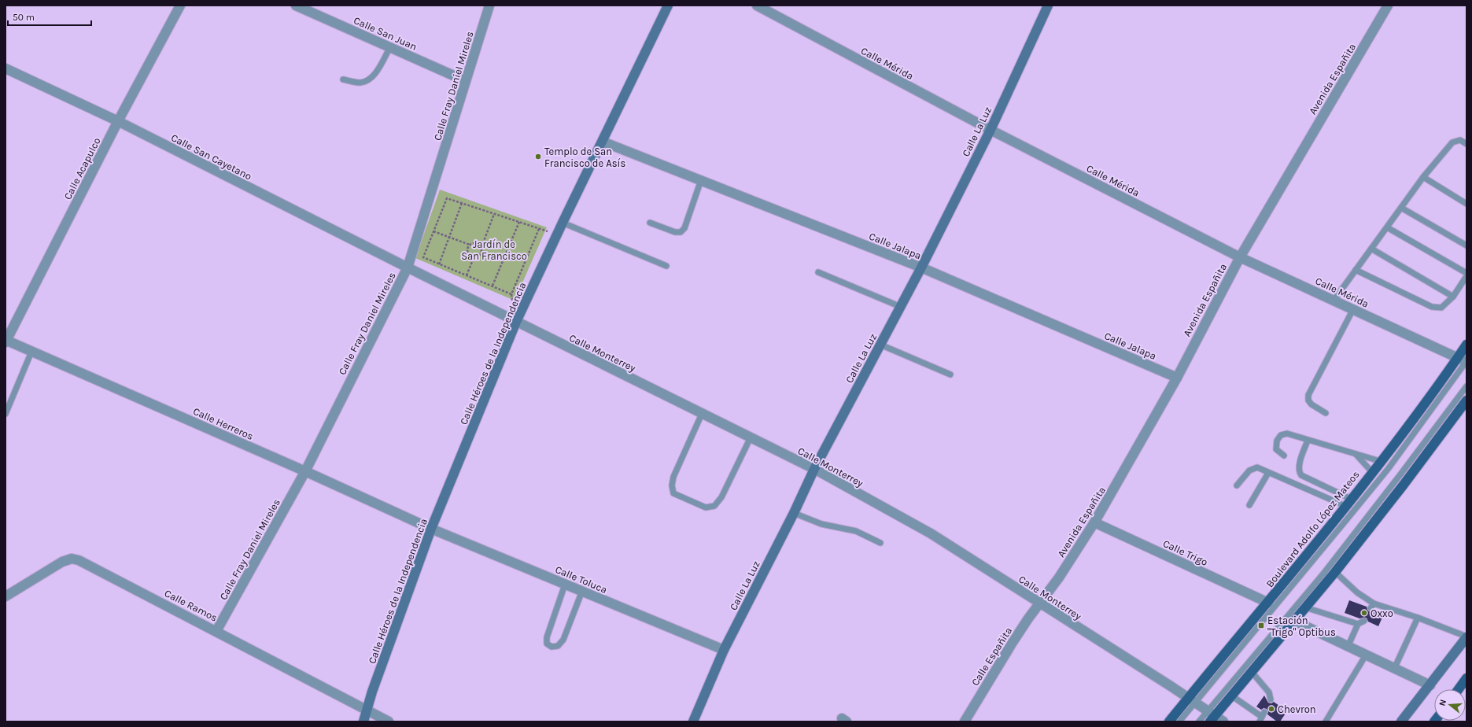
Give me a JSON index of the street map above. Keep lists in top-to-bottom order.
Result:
{
  "streets": {
    "main road": ["Boulevard Adolfo López Mateos"],
    "street": [
      "Calle San Juan",
      "Calle Mérida",
      "Avenida Españita",
      "Calle Fray Daniel Mireles",
      "Calle La Luz",
      "Calle San Cayetano",
      "Calle Acapulco",
      "Calle Jalapa",
      "Calle Monterrey",
      "Calle Héroes de la Independencia",
      "Calle Herreros",
      "Calle Trigo",
      "Calle Toluca",
      "Calle Ramos",
      "Calle Españita"
    ]
  },
  "crossings": [
    ["Calle San Juan", "Calle Fray Daniel Mireles"],
    ["Calle Mérida", "Avenida Españita"],
    ["Calle Mérida", "Calle La Luz"],
    ["Calle Mérida", "Boulevard Adolfo López Mateos"],
    ["Avenida Españita", "Calle Jalapa"],
    ["Avenida Españita", "Calle Monterrey"],
    ["Avenida Españita", "Calle Trigo"],
    ["Avenida Españita", "Calle Españita"],
    ["Calle Fray Daniel Mireles", "Calle San Cayetano"],
    ["Calle Fray Daniel Mireles", "Calle Monterrey"],
    ["Calle Fray Daniel Mireles", "Calle Herreros"],
    ["Calle Fray Daniel Mireles", "Calle Ramos"],
    ["Calle La Luz", "Calle Jalapa"],
    ["Calle La Luz", "Calle Monterrey"],
    ["Calle La Luz", "Calle Toluca"],
    ["Calle San Cayetano", "Calle Acapulco"],
    ["Calle San Cayetano", "Calle Monterrey"],
    ["Calle Acapulco", "Calle Herreros"],
    ["Calle Jalapa", "Calle Héroes de la Independencia"],
    ["Calle Monterrey", "Calle Héroes de la Independencia"],
    ["Calle Monterrey", "Boulevard Adolfo López Mateos"],
    ["Calle Monterrey", "Calle Españita"],
    ["Calle Héroes de la Independencia", "Calle Herreros"],
    ["Calle Héroes de la Independencia", "Calle Toluca"],
    ["Calle Héroes de la Independencia", "Calle Ramos"],
    ["Calle Herreros", "Calle Toluca"],
    ["Boulevard Adolfo López Mateos", "Calle Trigo"]
  ],
  "parks": ["Jardín de San Francisco"],
  "places": {
    "other": ["Templo de San Francisco de Asís", "Oxxo", "Chevron"],
    "transit": ["Estación \"Trigo\" Optibus"]
  },
  "scale_bar": "50 m",
  "north": "left"
}
